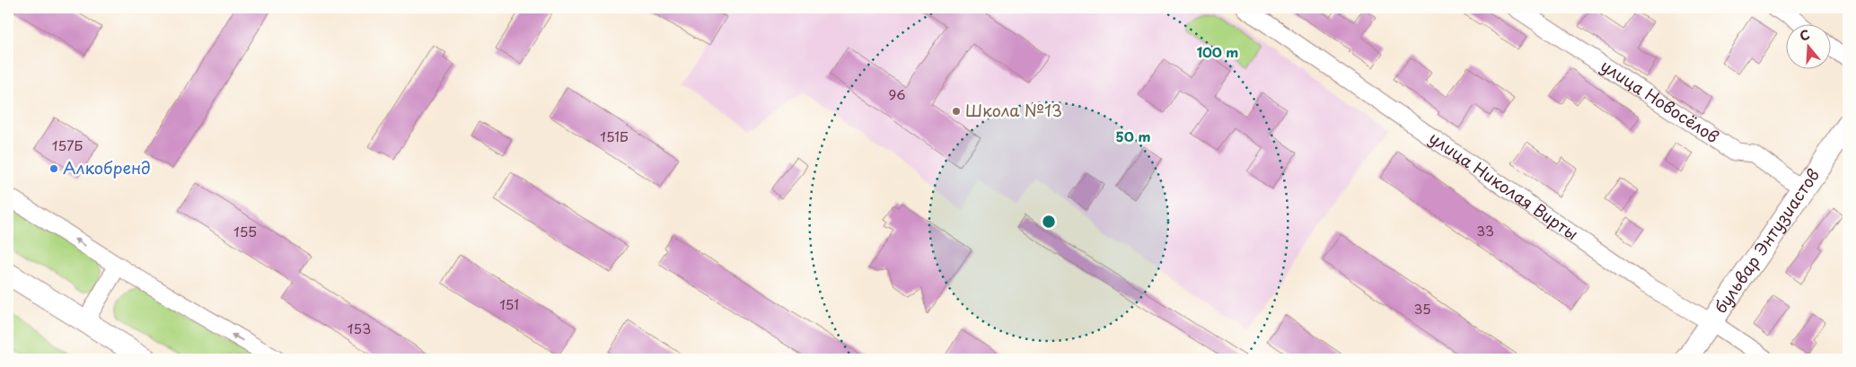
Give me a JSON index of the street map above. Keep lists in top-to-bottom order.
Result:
{
  "streets": {
    "main road": ["бульвар Энтузиастов"],
    "street": ["улица Новосёлов", "улица Николая Вирты"]
  },
  "crossings": [
    ["улица Новосёлов", "бульвар Энтузиастов"],
    ["улица Николая Вирты", "бульвар Энтузиастов"]
  ],
  "places": ["Школа №13", "Алкобренд"],
  "house_numbers": [
    "96",
    "151Б",
    "157Б",
    "33",
    "155",
    "151",
    "35",
    "153"
  ],
  "north": "top",
  "rings": ["100 m", "50 m"]
}
